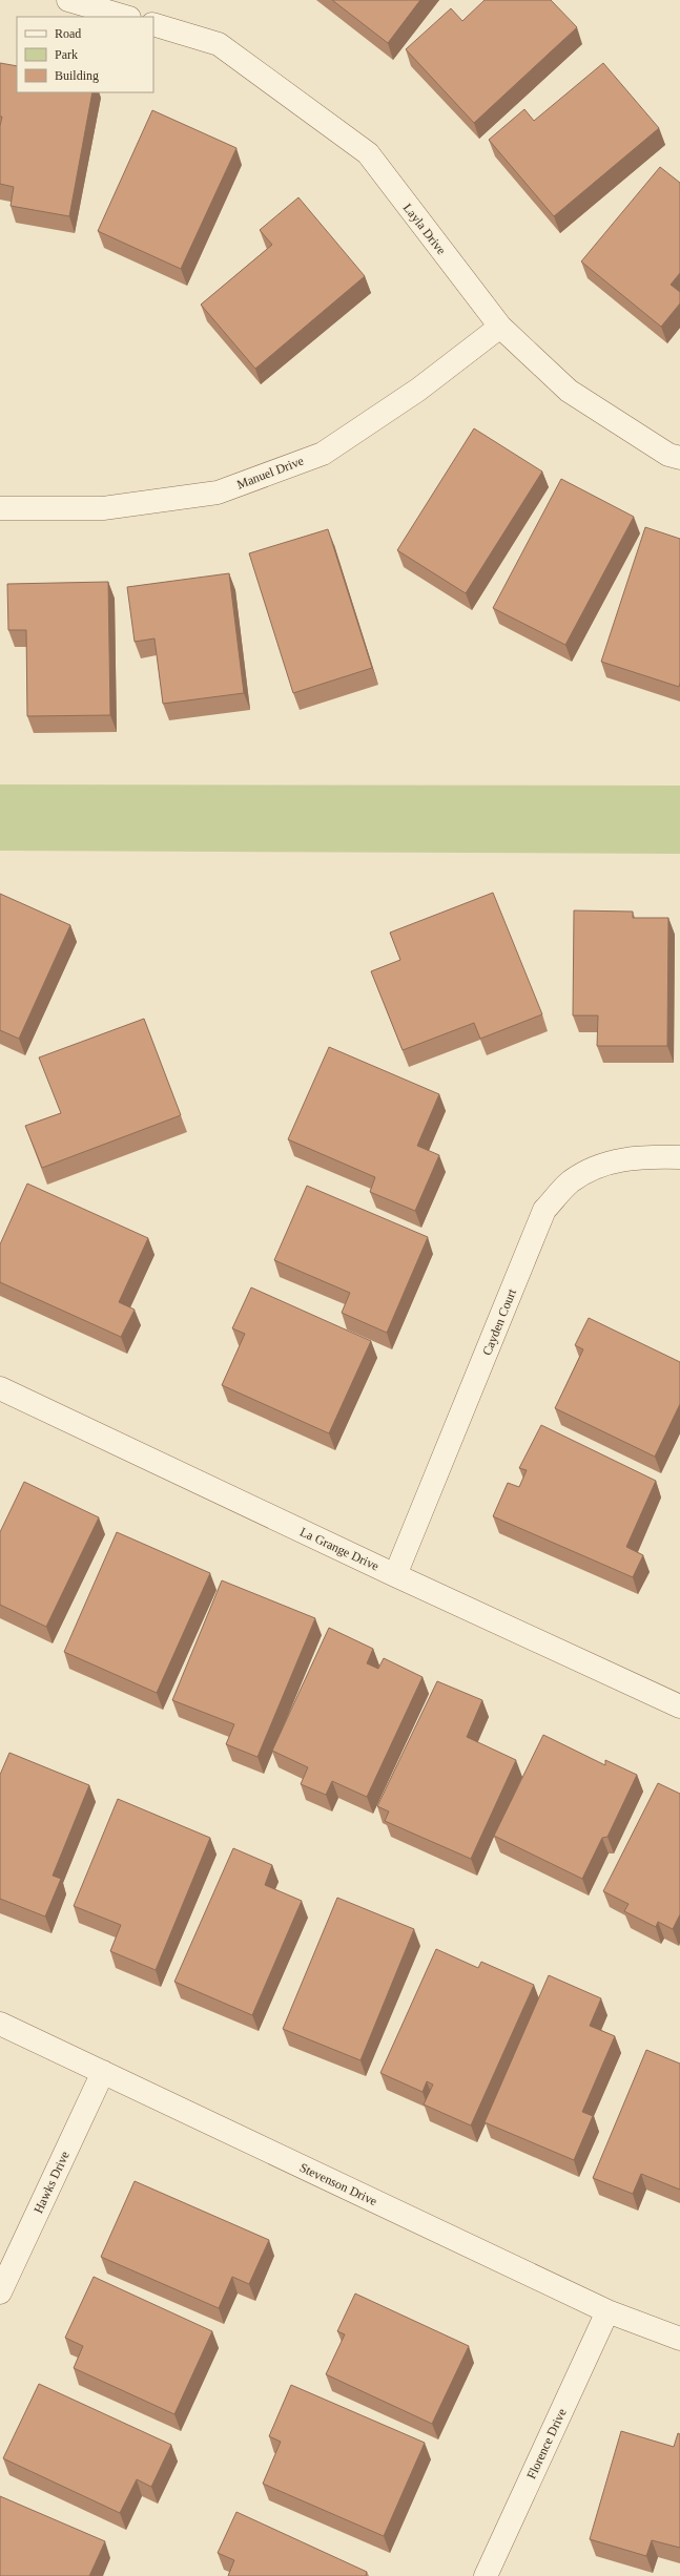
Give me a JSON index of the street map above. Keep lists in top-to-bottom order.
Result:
{
  "streets": {
    "street": [
      "Layla Drive",
      "Manuel Drive",
      "Cayden Court",
      "La Grange Drive",
      "Hawks Drive",
      "Stevenson Drive",
      "Florence Drive"
    ]
  },
  "crossings": [
    ["Layla Drive", "Manuel Drive"],
    ["Cayden Court", "La Grange Drive"],
    ["Hawks Drive", "Stevenson Drive"],
    ["Stevenson Drive", "Florence Drive"]
  ],
  "legend": ["Road", "Park", "Building"]
}
